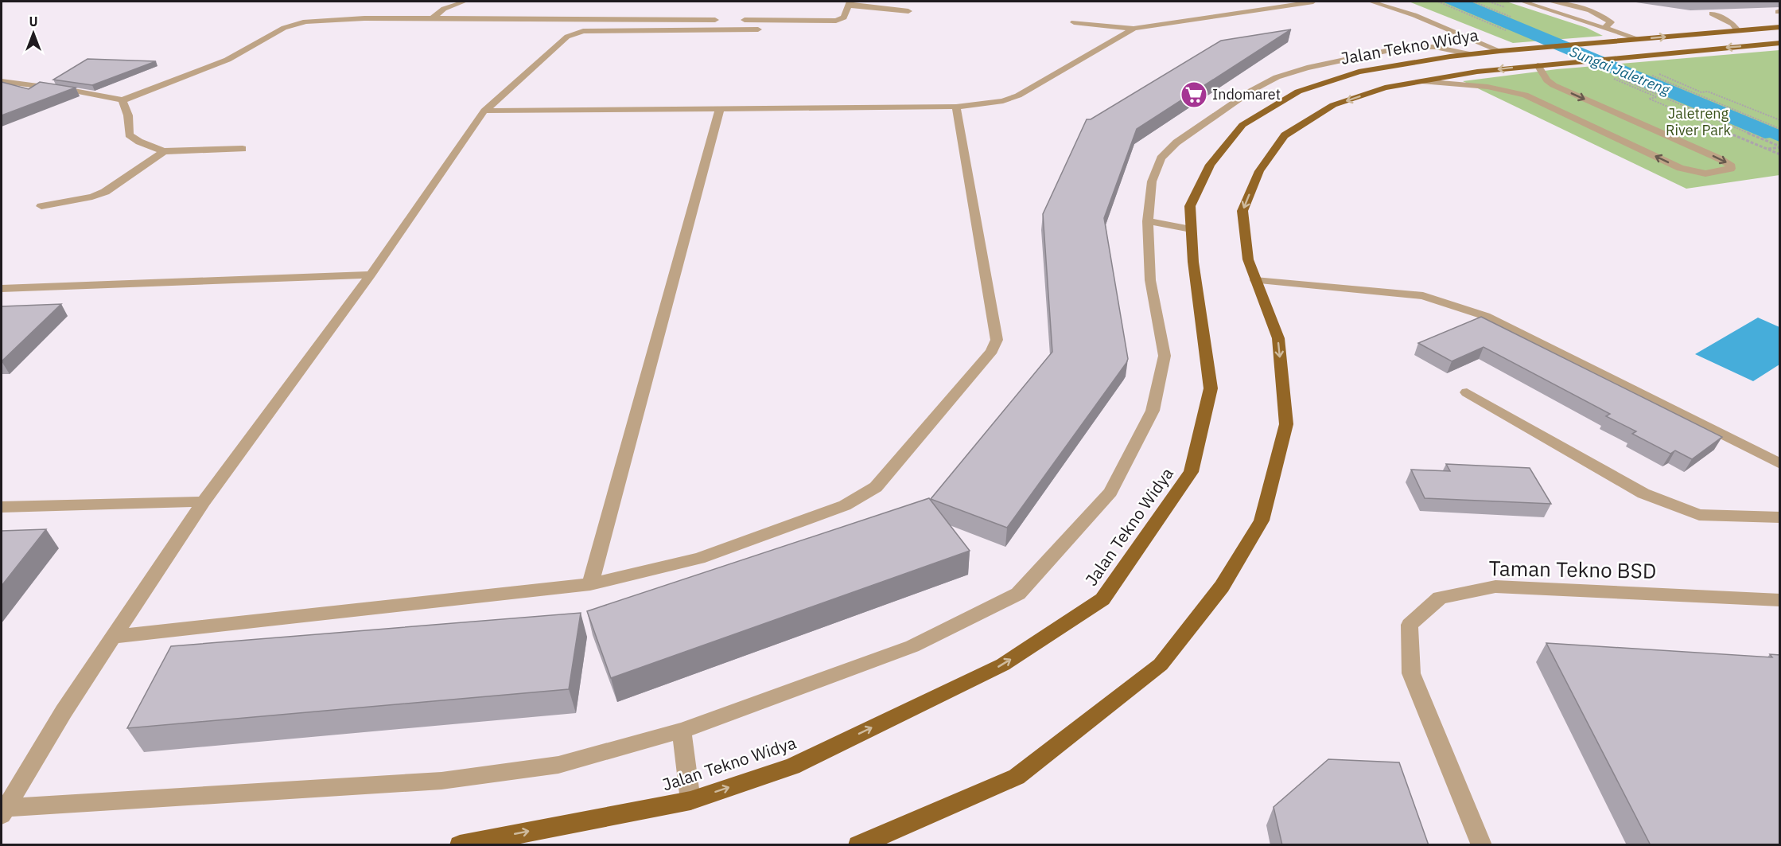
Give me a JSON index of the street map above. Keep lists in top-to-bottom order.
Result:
{
  "streets": {
    "main road": ["Jalan Tekno Widya"],
    "street": ["Taman Tekno BSD"]
  },
  "one_way": ["Jalan Tekno Widya"],
  "water": ["Sungai Jaletreng"],
  "parks": ["Jaletreng River Park"],
  "places": {
    "supermarket": ["Indomaret"]
  },
  "north": "top"
}
